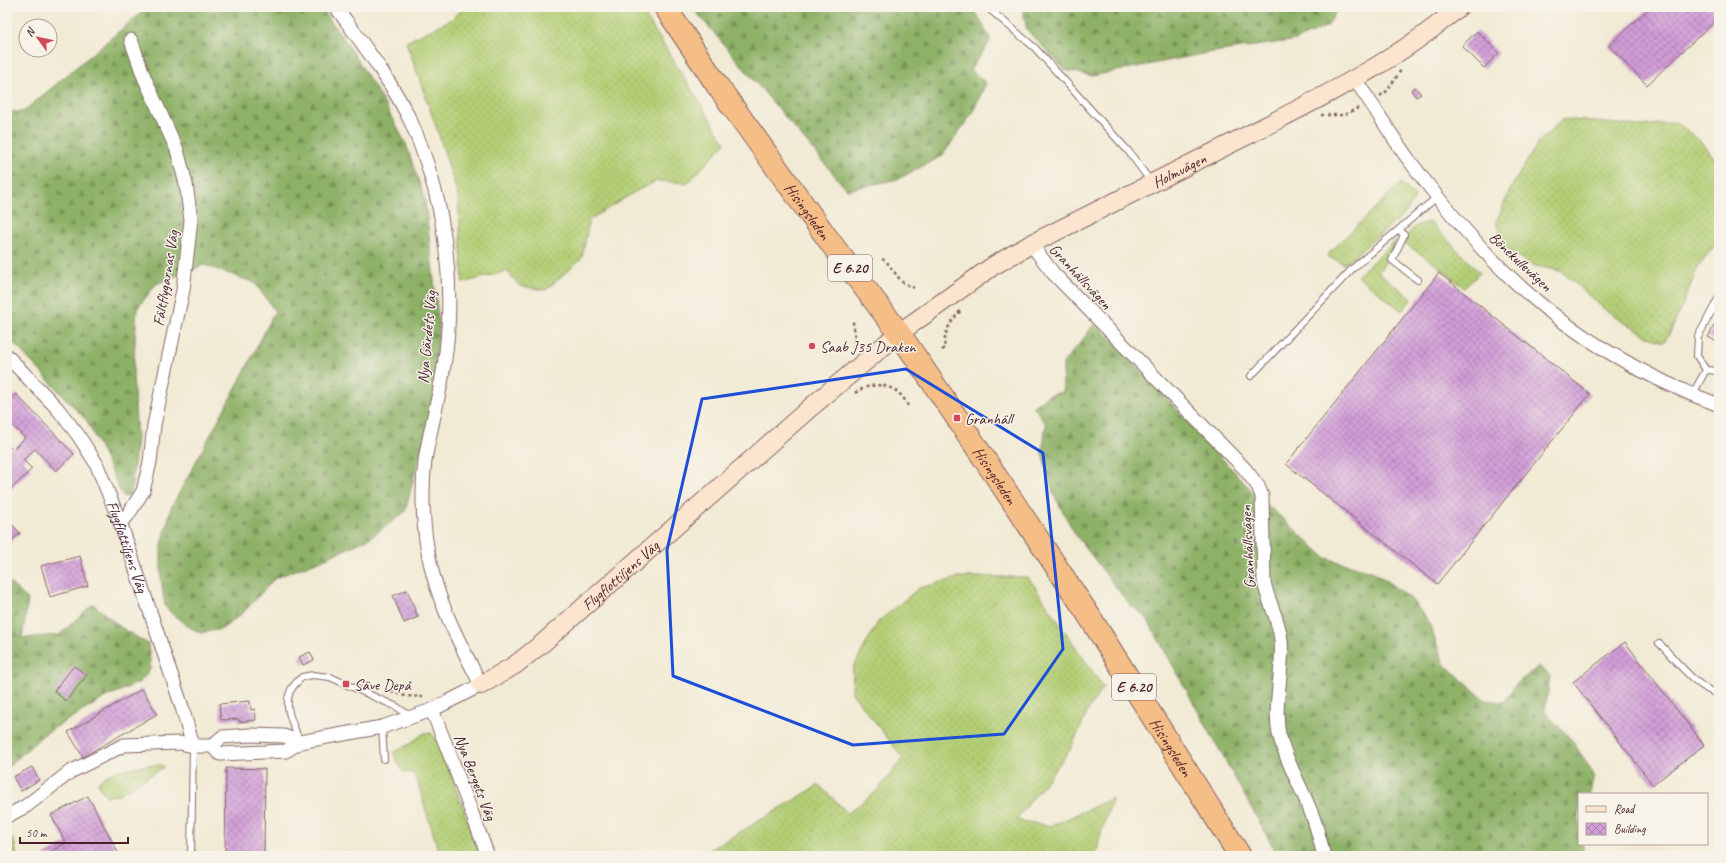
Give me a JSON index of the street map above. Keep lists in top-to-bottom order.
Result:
{
  "streets": {
    "highway": ["Hisingsleden", "E 6.20"],
    "street": [
      "Holmvägen",
      "Bönekullevägen",
      "Granhällsvägen",
      "Fältflygarnas Väg",
      "Nya Gärdets Väg",
      "Flygflottiljens Väg",
      "Nya Bergets Väg"
    ]
  },
  "crossings": [
    ["Holmvägen", "Hisingsleden"],
    ["Holmvägen", "Bönekullevägen"],
    ["Holmvägen", "Granhällsvägen"],
    ["Holmvägen", "Flygflottiljens Väg"],
    ["Hisingsleden", "Flygflottiljens Väg"],
    ["Fältflygarnas Väg", "Flygflottiljens Väg"],
    ["Nya Gärdets Väg", "Flygflottiljens Väg"],
    ["Flygflottiljens Väg", "Nya Bergets Väg"]
  ],
  "places": {
    "other": ["Saab J35 Draken"],
    "transit": ["Granhäll", "Säve Depå"]
  },
  "legend": ["Road", "Building"],
  "scale_bar": "50 m",
  "north": "top left"
}
